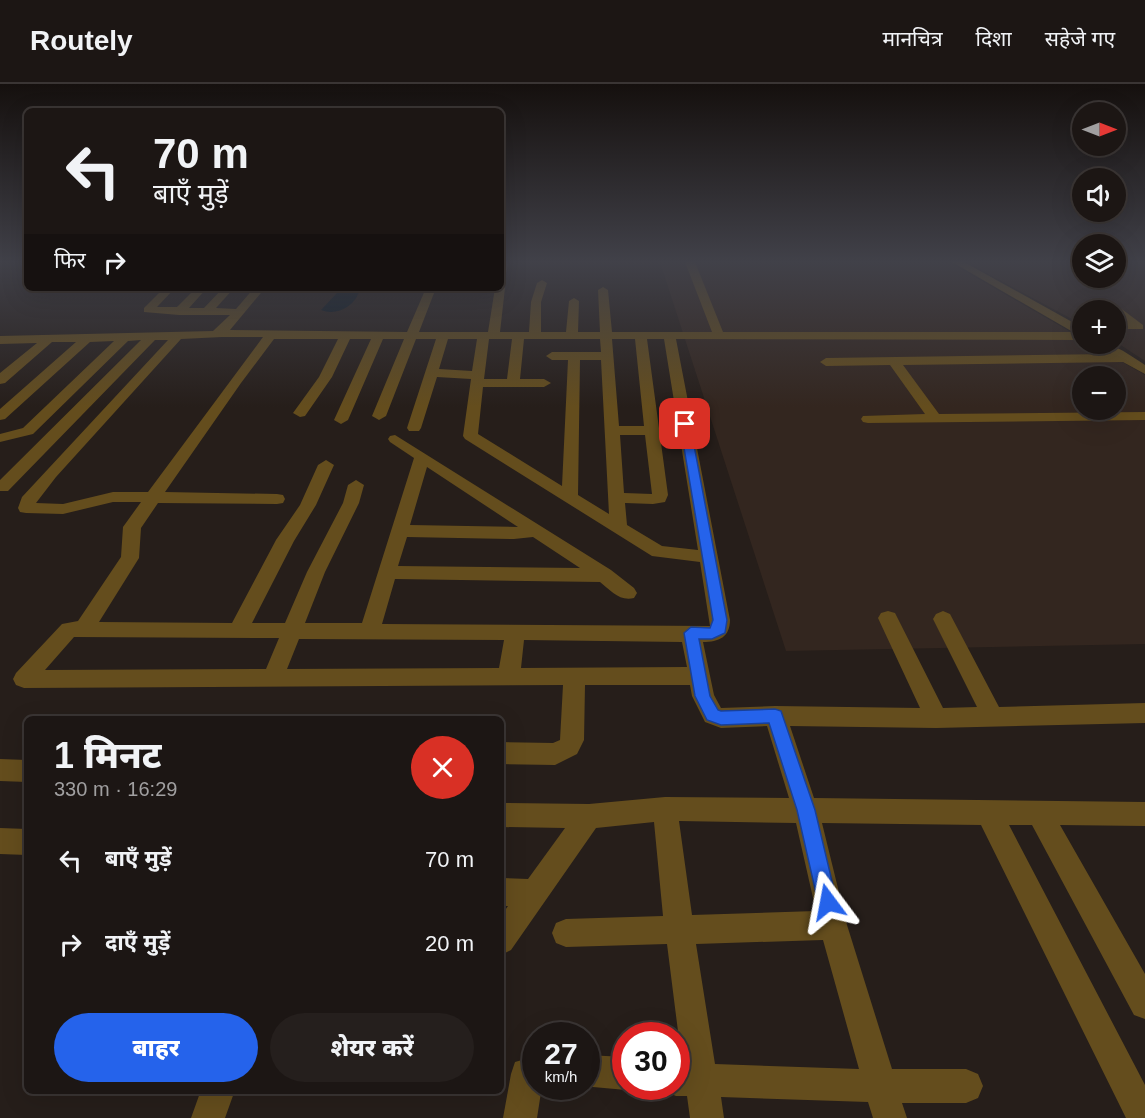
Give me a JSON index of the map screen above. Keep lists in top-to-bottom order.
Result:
{
  "north": "right",
  "page": {
    "header": "Routely",
    "nav": ["मानचित्र", "दिशा", "सहेजे गए"],
    "map_buttons": ["+", "−"],
    "turn": ["70 m", "बाएँ मुड़ें"],
    "then": "फिर",
    "heading": ["1 मिनट", "330 m · 16:29"],
    "list": [
      {
        "name": "बाएँ मुड़ें",
        "value": "70 m"
      },
      {
        "name": "दाएँ मुड़ें",
        "value": "20 m"
      }
    ],
    "buttons": ["बाहर", "शेयर करें"],
    "speed": "27 km/h",
    "limit": "30"
  }
}
